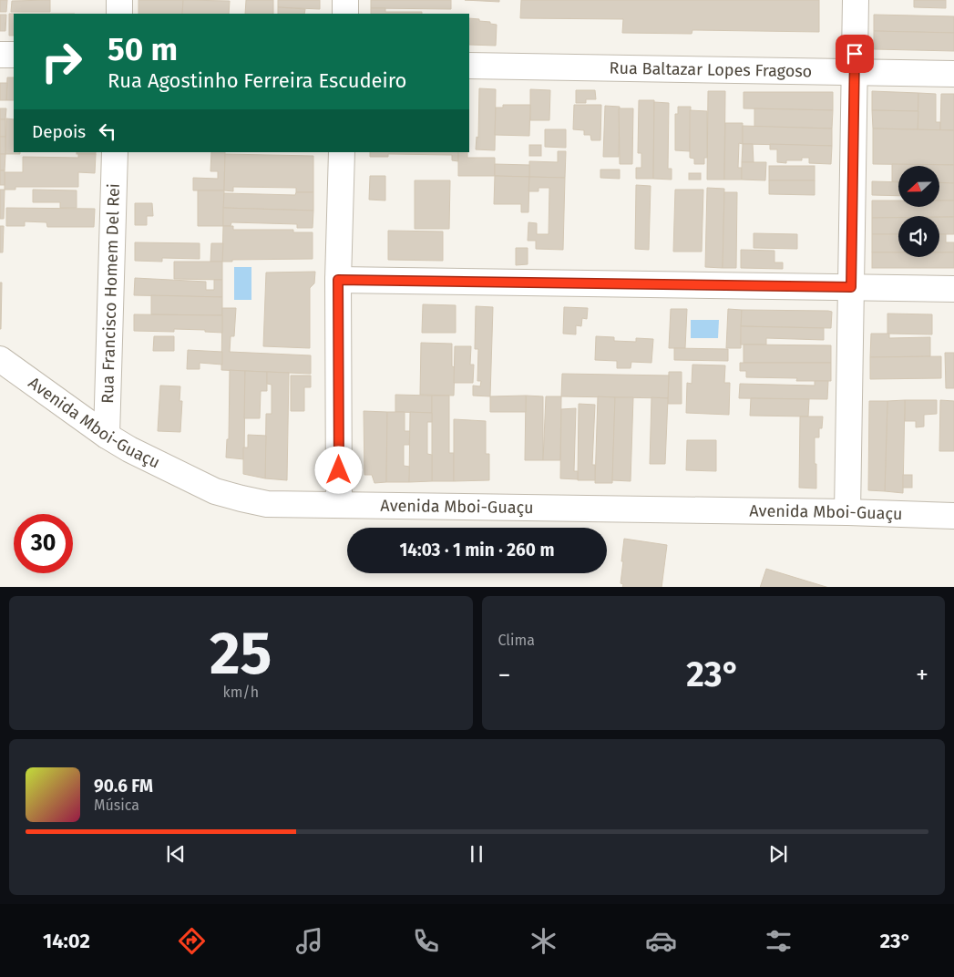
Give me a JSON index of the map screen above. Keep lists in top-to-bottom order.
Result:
{
  "streets": {
    "street": ["Rua Baltazar Lopes Fragoso", "Rua Francisco Homem Del Rei", "Avenida Mboi-Guaçu"]
  },
  "crossings": [
    ["Rua Francisco Homem Del Rei", "Avenida Mboi-Guaçu"]
  ],
  "north": "left",
  "page": {
    "turn": ["50 m", "Rua Agostinho Ferreira Escudeiro"],
    "then": "Depois",
    "limit": "30",
    "trip": "14:03 · 1 min · 260 m",
    "tile": [
      ["25", "km/h"],
      "Clima"
    ],
    "heat": ["−", "23°", "+"],
    "song": ["90.6 FM", "Música"],
    "tabs": ["14:02", "23°"]
  }
}
